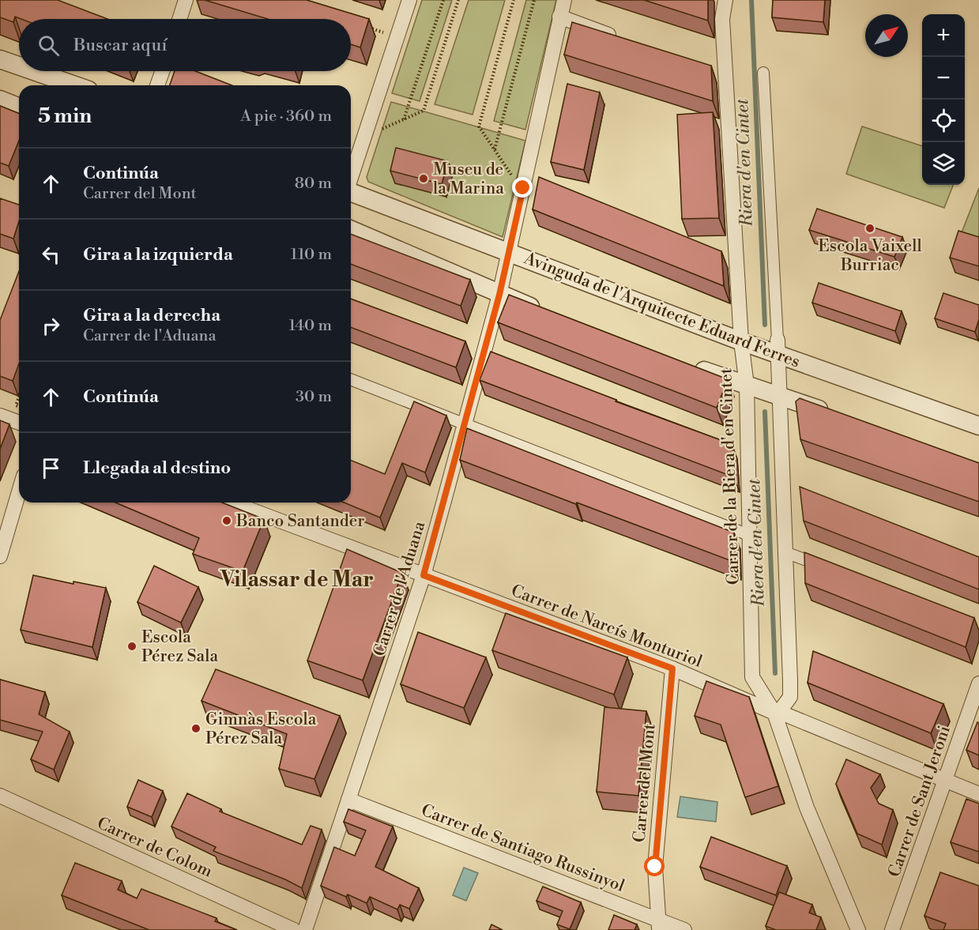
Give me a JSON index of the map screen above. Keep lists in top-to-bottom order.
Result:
{
  "streets": {
    "street": [
      "Avinguda de l'Arquitecte Eduard Ferres",
      "Carrer de la Riera d'en Cintet",
      "Carrer de l'Aduana",
      "Carrer de Narcís Monturiol",
      "Carrer del Mont",
      "Carrer de Sant Jeroni",
      "Carrer de Colom",
      "Carrer de Santiago Russinyol"
    ]
  },
  "crossings": [
    ["Avinguda de l'Arquitecte Eduard Ferres", "Carrer de la Riera d'en Cintet"],
    ["Avinguda de l'Arquitecte Eduard Ferres", "Carrer de l'Aduana"],
    ["Carrer de la Riera d'en Cintet", "Carrer de Narcís Monturiol"],
    ["Carrer de l'Aduana", "Carrer de Narcís Monturiol"],
    ["Carrer de l'Aduana", "Carrer de Santiago Russinyol"],
    ["Carrer de Narcís Monturiol", "Carrer del Mont"],
    ["Carrer de Narcís Monturiol", "Carrer de Sant Jeroni"],
    ["Carrer del Mont", "Carrer de Santiago Russinyol"]
  ],
  "districts": ["Vilassar de Mar"],
  "water": ["Riera d'en Cintet"],
  "places": [
    "Museu de la Marina",
    "Escola Vaixell Burriac",
    "Banco Santander",
    "Escola Pérez Sala",
    "Gimnàs Escola Pérez Sala"
  ],
  "north": "top right",
  "page": {
    "map_buttons": ["+", "−"],
    "search": "Buscar aquí",
    "heading": ["5 min", "A pie · 360 m"],
    "list": [
      ["Continúa", "Carrer del Mont", "80 m"],
      ["Gira a la izquierda", "110 m"],
      ["Gira a la derecha", "Carrer de l'Aduana", "140 m"],
      ["Continúa", "30 m"],
      "Llegada al destino"
    ]
  }
}
